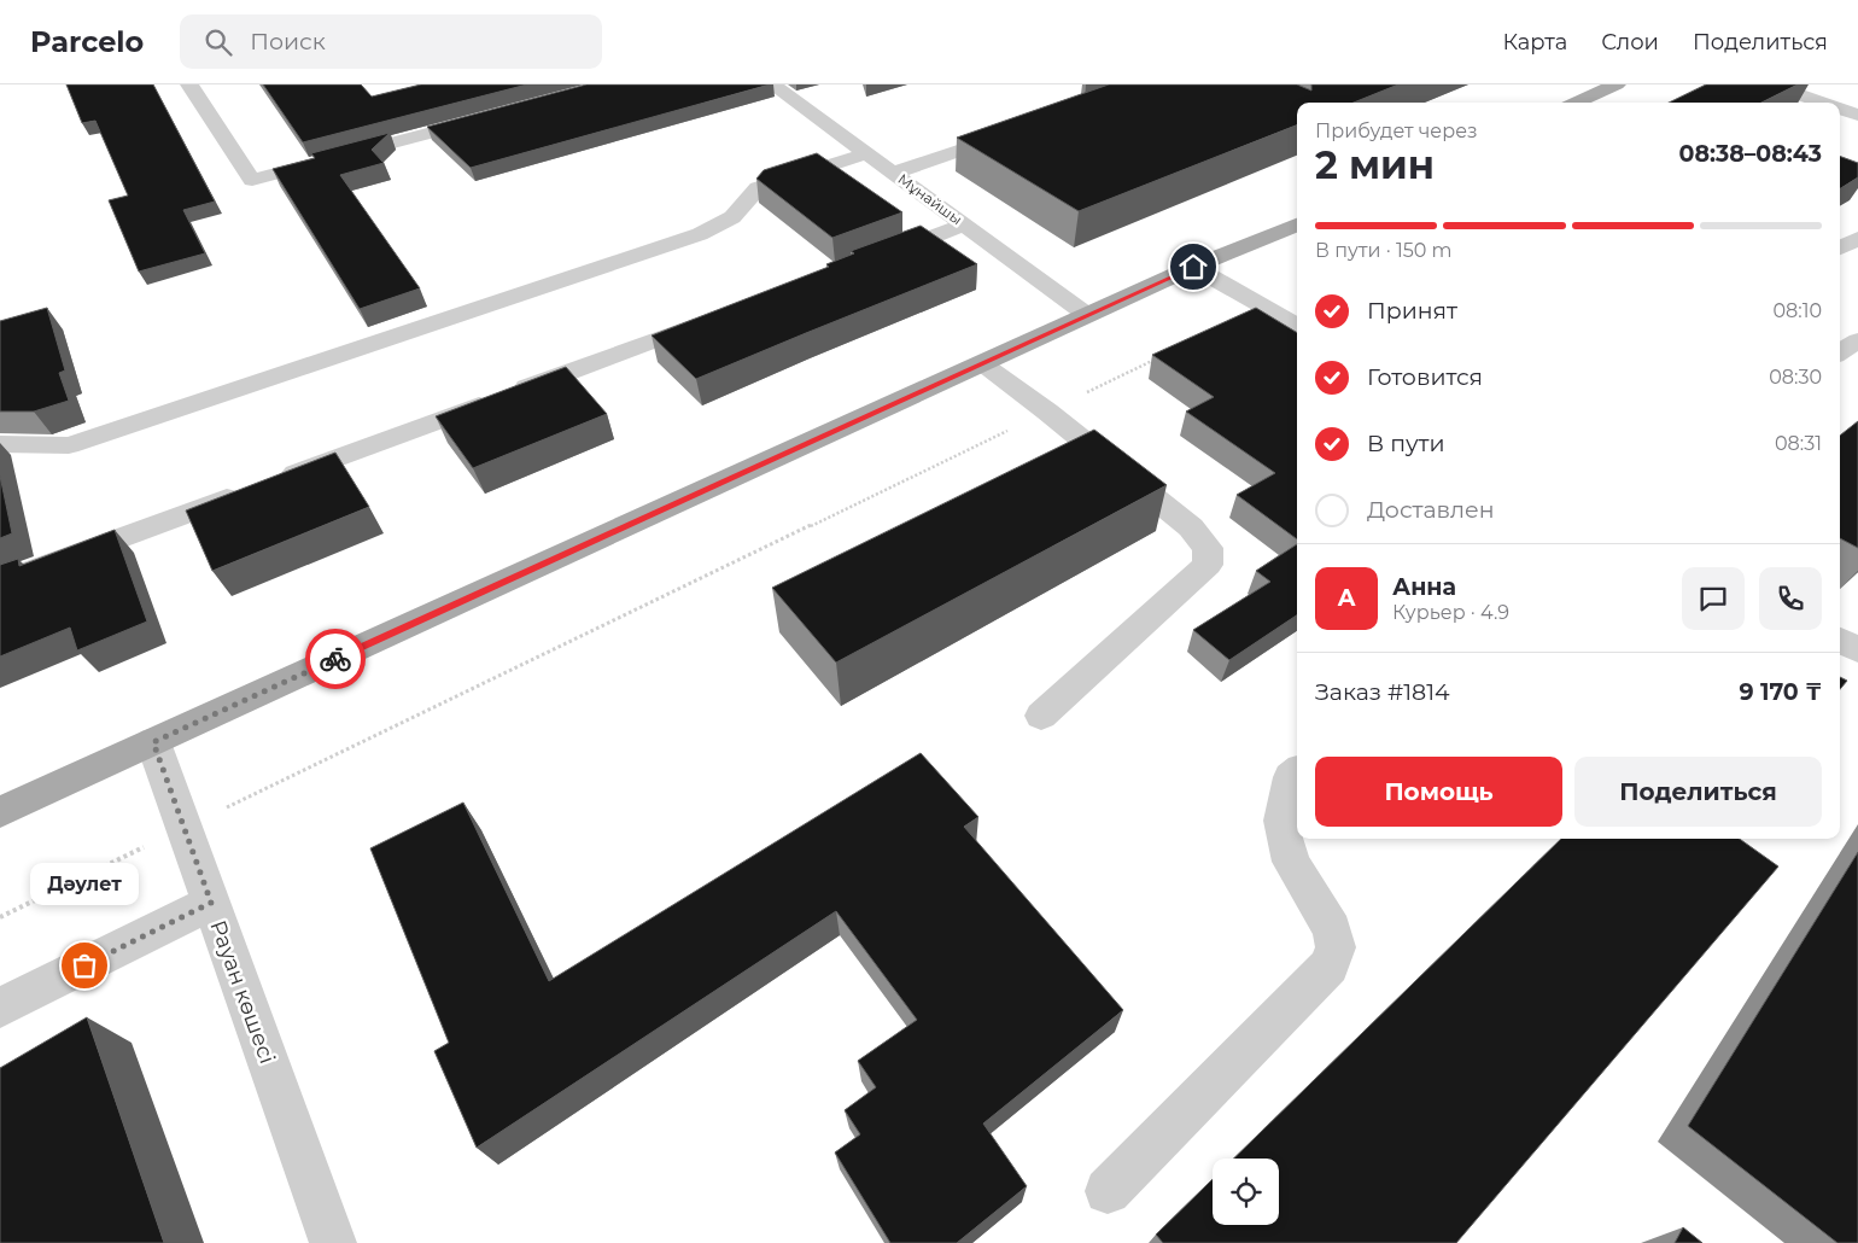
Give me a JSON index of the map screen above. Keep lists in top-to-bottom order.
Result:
{
  "streets": {
    "street": ["Мұнайшы", "Рауан көшесі"]
  },
  "places": ["Дәулет"],
  "page": {
    "header": "Parcelo",
    "search": "Поиск",
    "nav": ["Карта", "Слои", "Поделиться"],
    "heading": ["2 мин", "Прибудет через", "08:38–08:43"],
    "panel": [
      "Анна",
      "Курьер · 4.9",
      "Заказ #1814",
      "9 170 ₸"
    ],
    "bar": "В пути · 150 m",
    "list": [
      ["Принят", "08:10"],
      ["Готовится", "08:30"],
      ["В пути", "08:31"],
      "Доставлен"
    ],
    "round": "А",
    "buttons": ["Помощь", "Поделиться"],
    "bubble": "Дәулет"
  }
}
